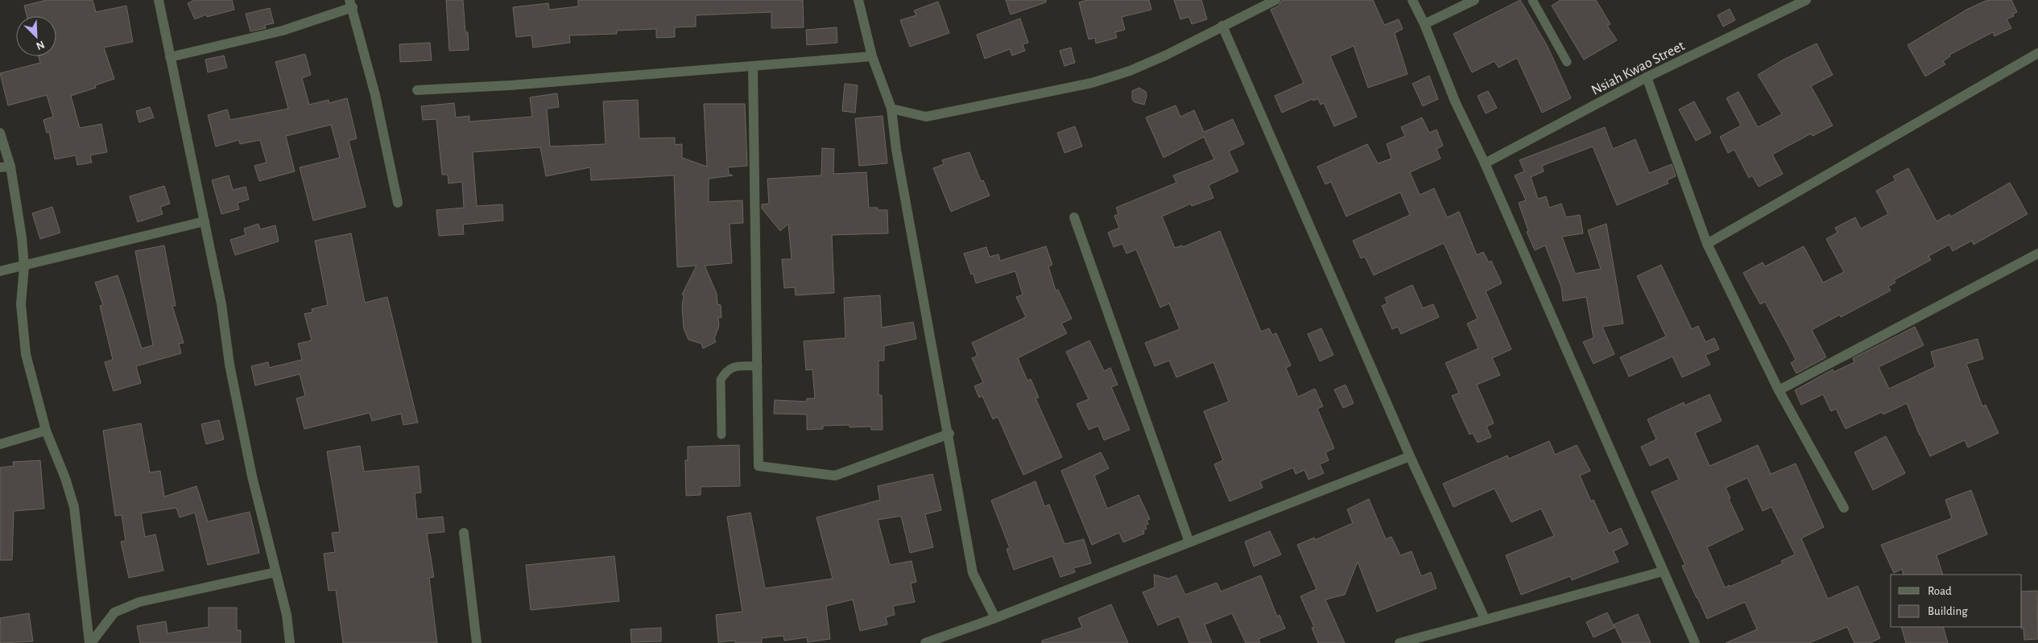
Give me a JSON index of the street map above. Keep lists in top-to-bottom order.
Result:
{
  "streets": {
    "street": ["Nsiah Kwao Street"]
  },
  "legend": ["Road", "Building"],
  "north": "bottom right"
}
